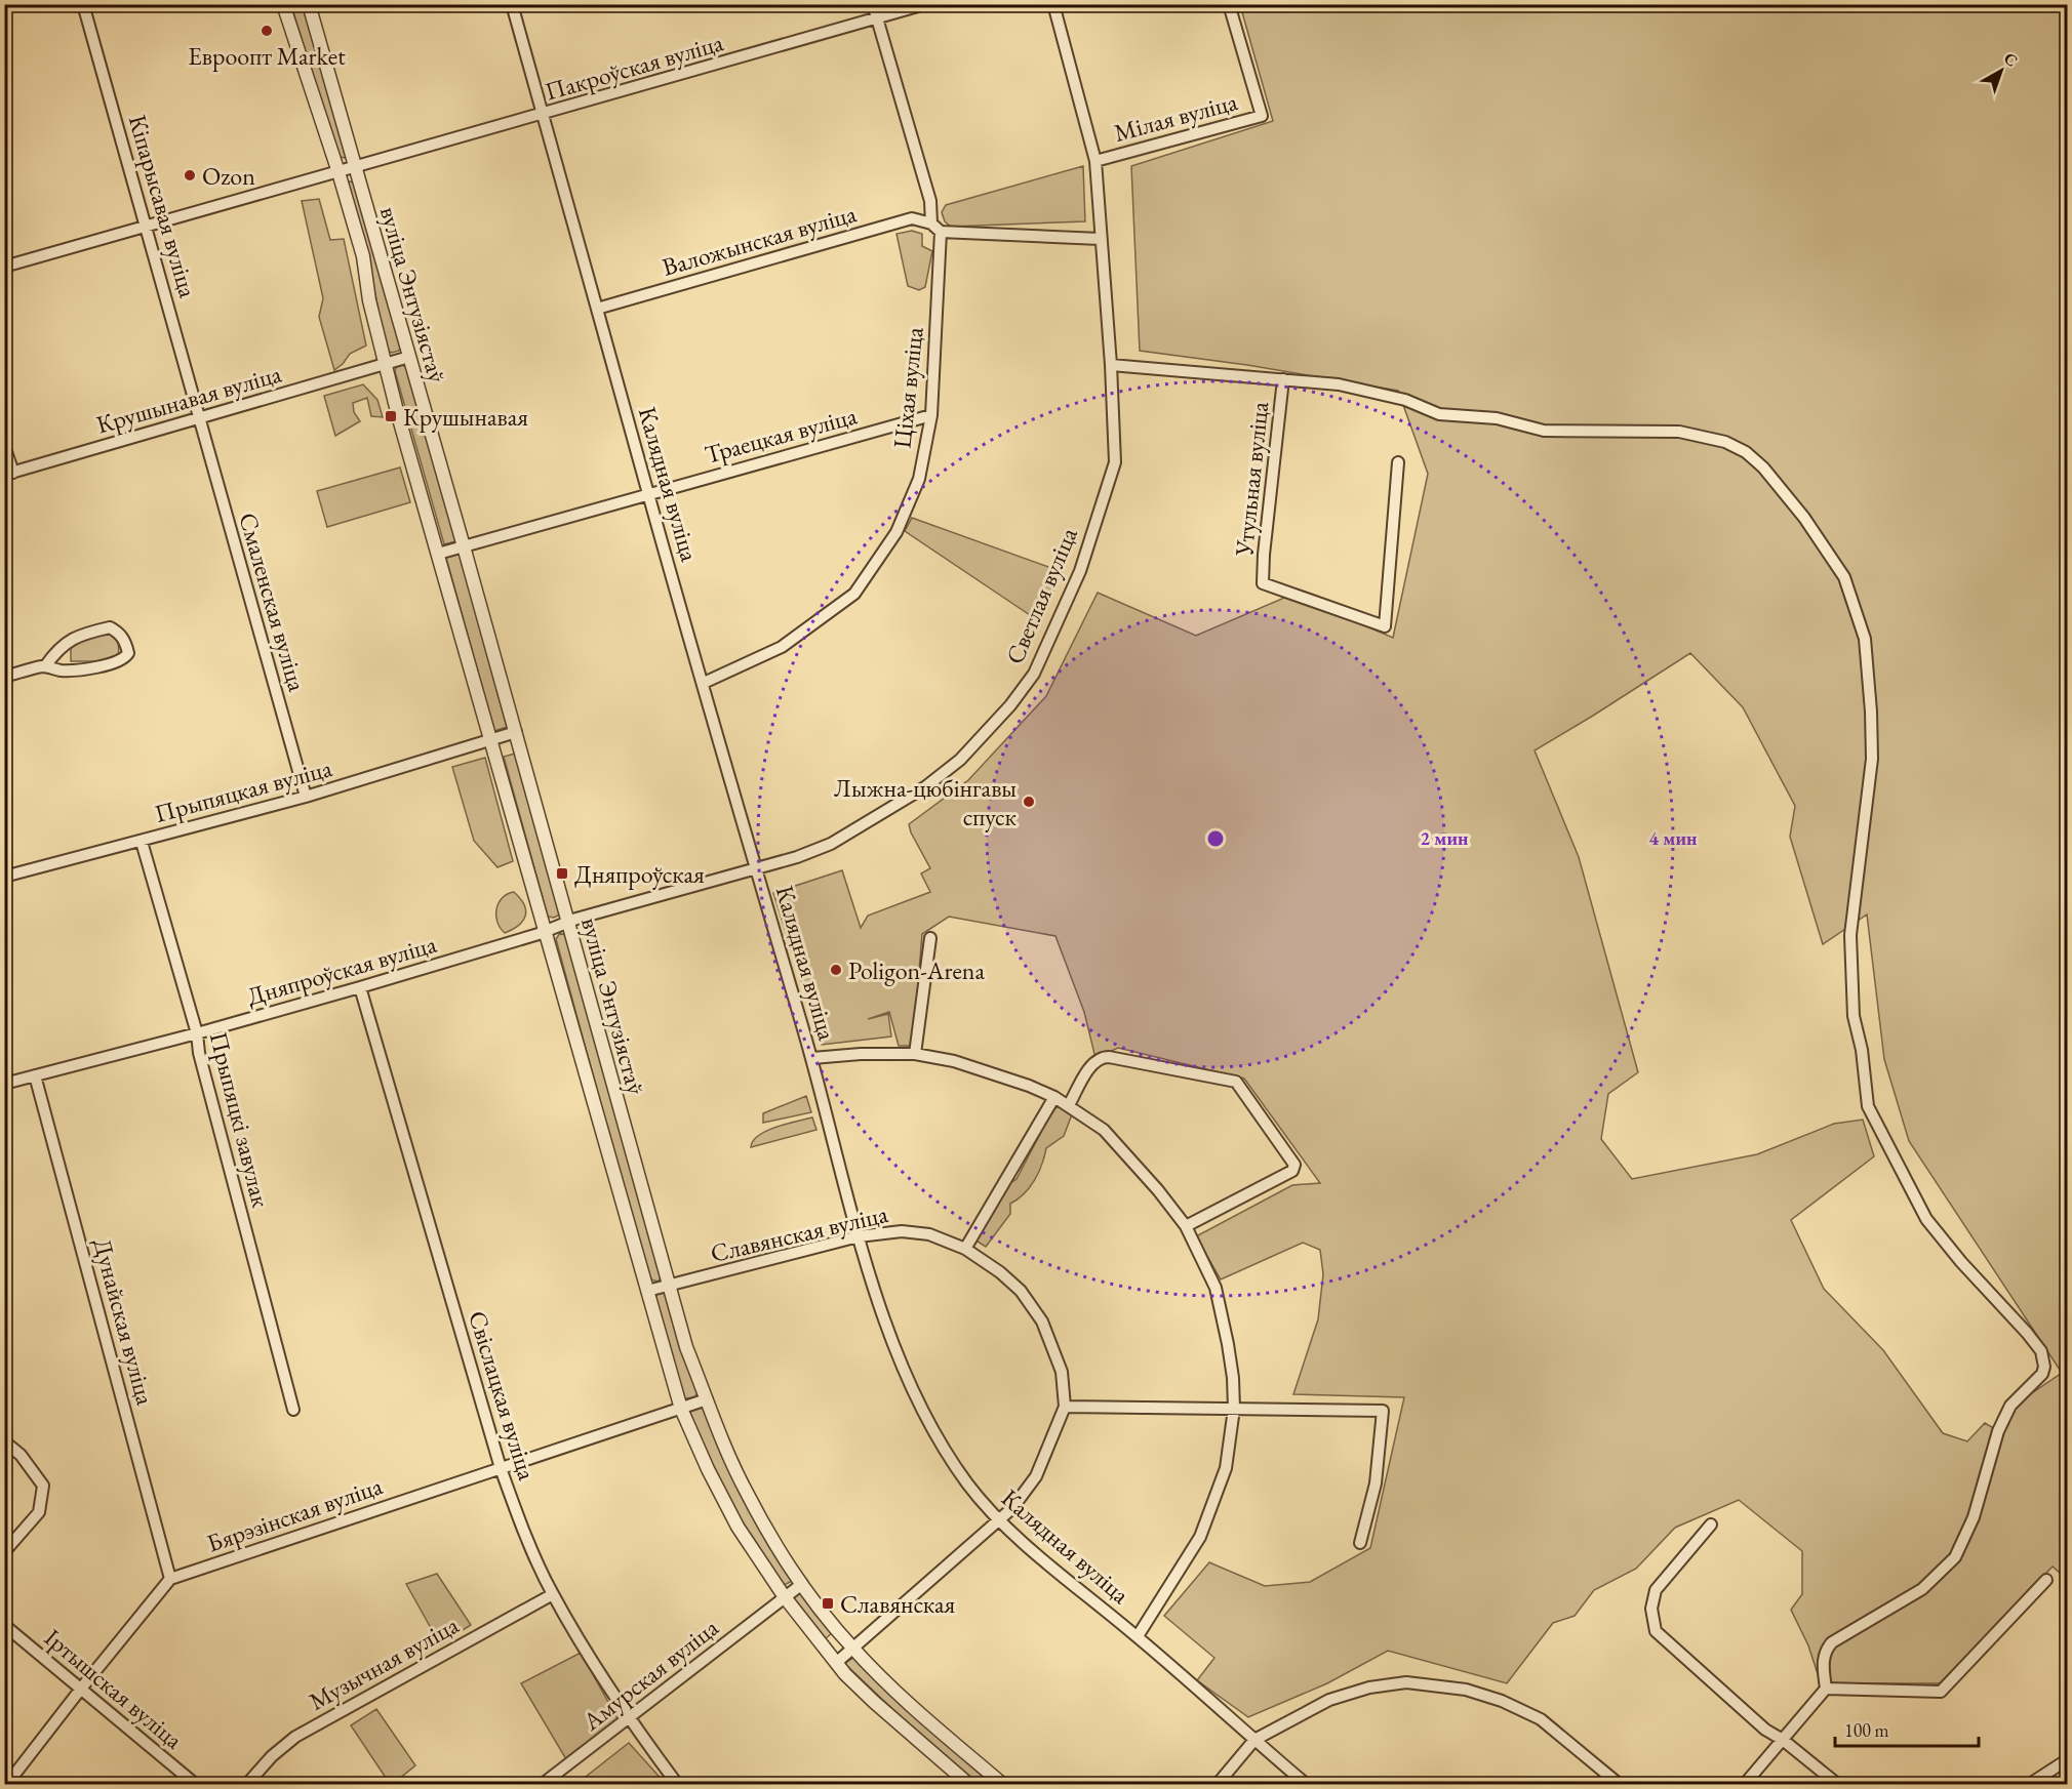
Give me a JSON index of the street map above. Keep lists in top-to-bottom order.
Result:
{
  "streets": {
    "street": [
      "Пакроўская вуліца",
      "Мілая вуліца",
      "Кіпарысавая вуліца",
      "Валожынская вуліца",
      "вуліца Энтузіястаў",
      "Ціхая вуліца",
      "Крушынавая вуліца",
      "Траецкая вуліца",
      "Утульная вуліца",
      "Калядная вуліца",
      "Светлая вуліца",
      "Смаленская вуліца",
      "Прыпяцкая вуліца",
      "Дняпроўская вуліца",
      "Прыпяцкі завулак",
      "Славянская вуліца",
      "Дунайская вуліца",
      "Свіслацкая вуліца",
      "Бярэзінская вуліца",
      "Музычная вуліца",
      "Амурская вуліца",
      "Іртышская вуліца"
    ]
  },
  "crossings": [
    ["Пакроўская вуліца", "Кіпарысавая вуліца"],
    ["Пакроўская вуліца", "вуліца Энтузіястаў"],
    ["Пакроўская вуліца", "Калядная вуліца"],
    ["Мілая вуліца", "Светлая вуліца"],
    ["Кіпарысавая вуліца", "Крушынавая вуліца"],
    ["Кіпарысавая вуліца", "Смаленская вуліца"],
    ["Валожынская вуліца", "Калядная вуліца"],
    ["вуліца Энтузіястаў", "Крушынавая вуліца"],
    ["вуліца Энтузіястаў", "Траецкая вуліца"],
    ["вуліца Энтузіястаў", "Светлая вуліца"],
    ["вуліца Энтузіястаў", "Прыпяцкая вуліца"],
    ["вуліца Энтузіястаў", "Дняпроўская вуліца"],
    ["вуліца Энтузіястаў", "Славянская вуліца"],
    ["вуліца Энтузіястаў", "Бярэзінская вуліца"],
    ["вуліца Энтузіястаў", "Амурская вуліца"],
    ["Ціхая вуліца", "Траецкая вуліца"],
    ["Ціхая вуліца", "Калядная вуліца"],
    ["Крушынавая вуліца", "Смаленская вуліца"],
    ["Траецкая вуліца", "Калядная вуліца"],
    ["Утульная вуліца", "Светлая вуліца"],
    ["Калядная вуліца", "Светлая вуліца"],
    ["Калядная вуліца", "Славянская вуліца"],
    ["Светлая вуліца", "Дняпроўская вуліца"],
    ["Смаленская вуліца", "Прыпяцкая вуліца"],
    ["Прыпяцкая вуліца", "Прыпяцкі завулак"],
    ["Дняпроўская вуліца", "Прыпяцкі завулак"],
    ["Дняпроўская вуліца", "Дунайская вуліца"],
    ["Дняпроўская вуліца", "Свіслацкая вуліца"],
    ["Дунайская вуліца", "Бярэзінская вуліца"],
    ["Свіслацкая вуліца", "Бярэзінская вуліца"],
    ["Свіслацкая вуліца", "Музычная вуліца"],
    ["Свіслацкая вуліца", "Амурская вуліца"]
  ],
  "places": {
    "other": [
      "Евроопт Market",
      "Ozon",
      "Лыжна-цюбінгавы спуск",
      "Poligon-Arena"
    ],
    "transit": ["Крушынавая", "Дняпроўская", "Славянская"]
  },
  "scale_bar": "100 m",
  "north": "top right",
  "rings": ["2 мин", "4 мин"]
}
